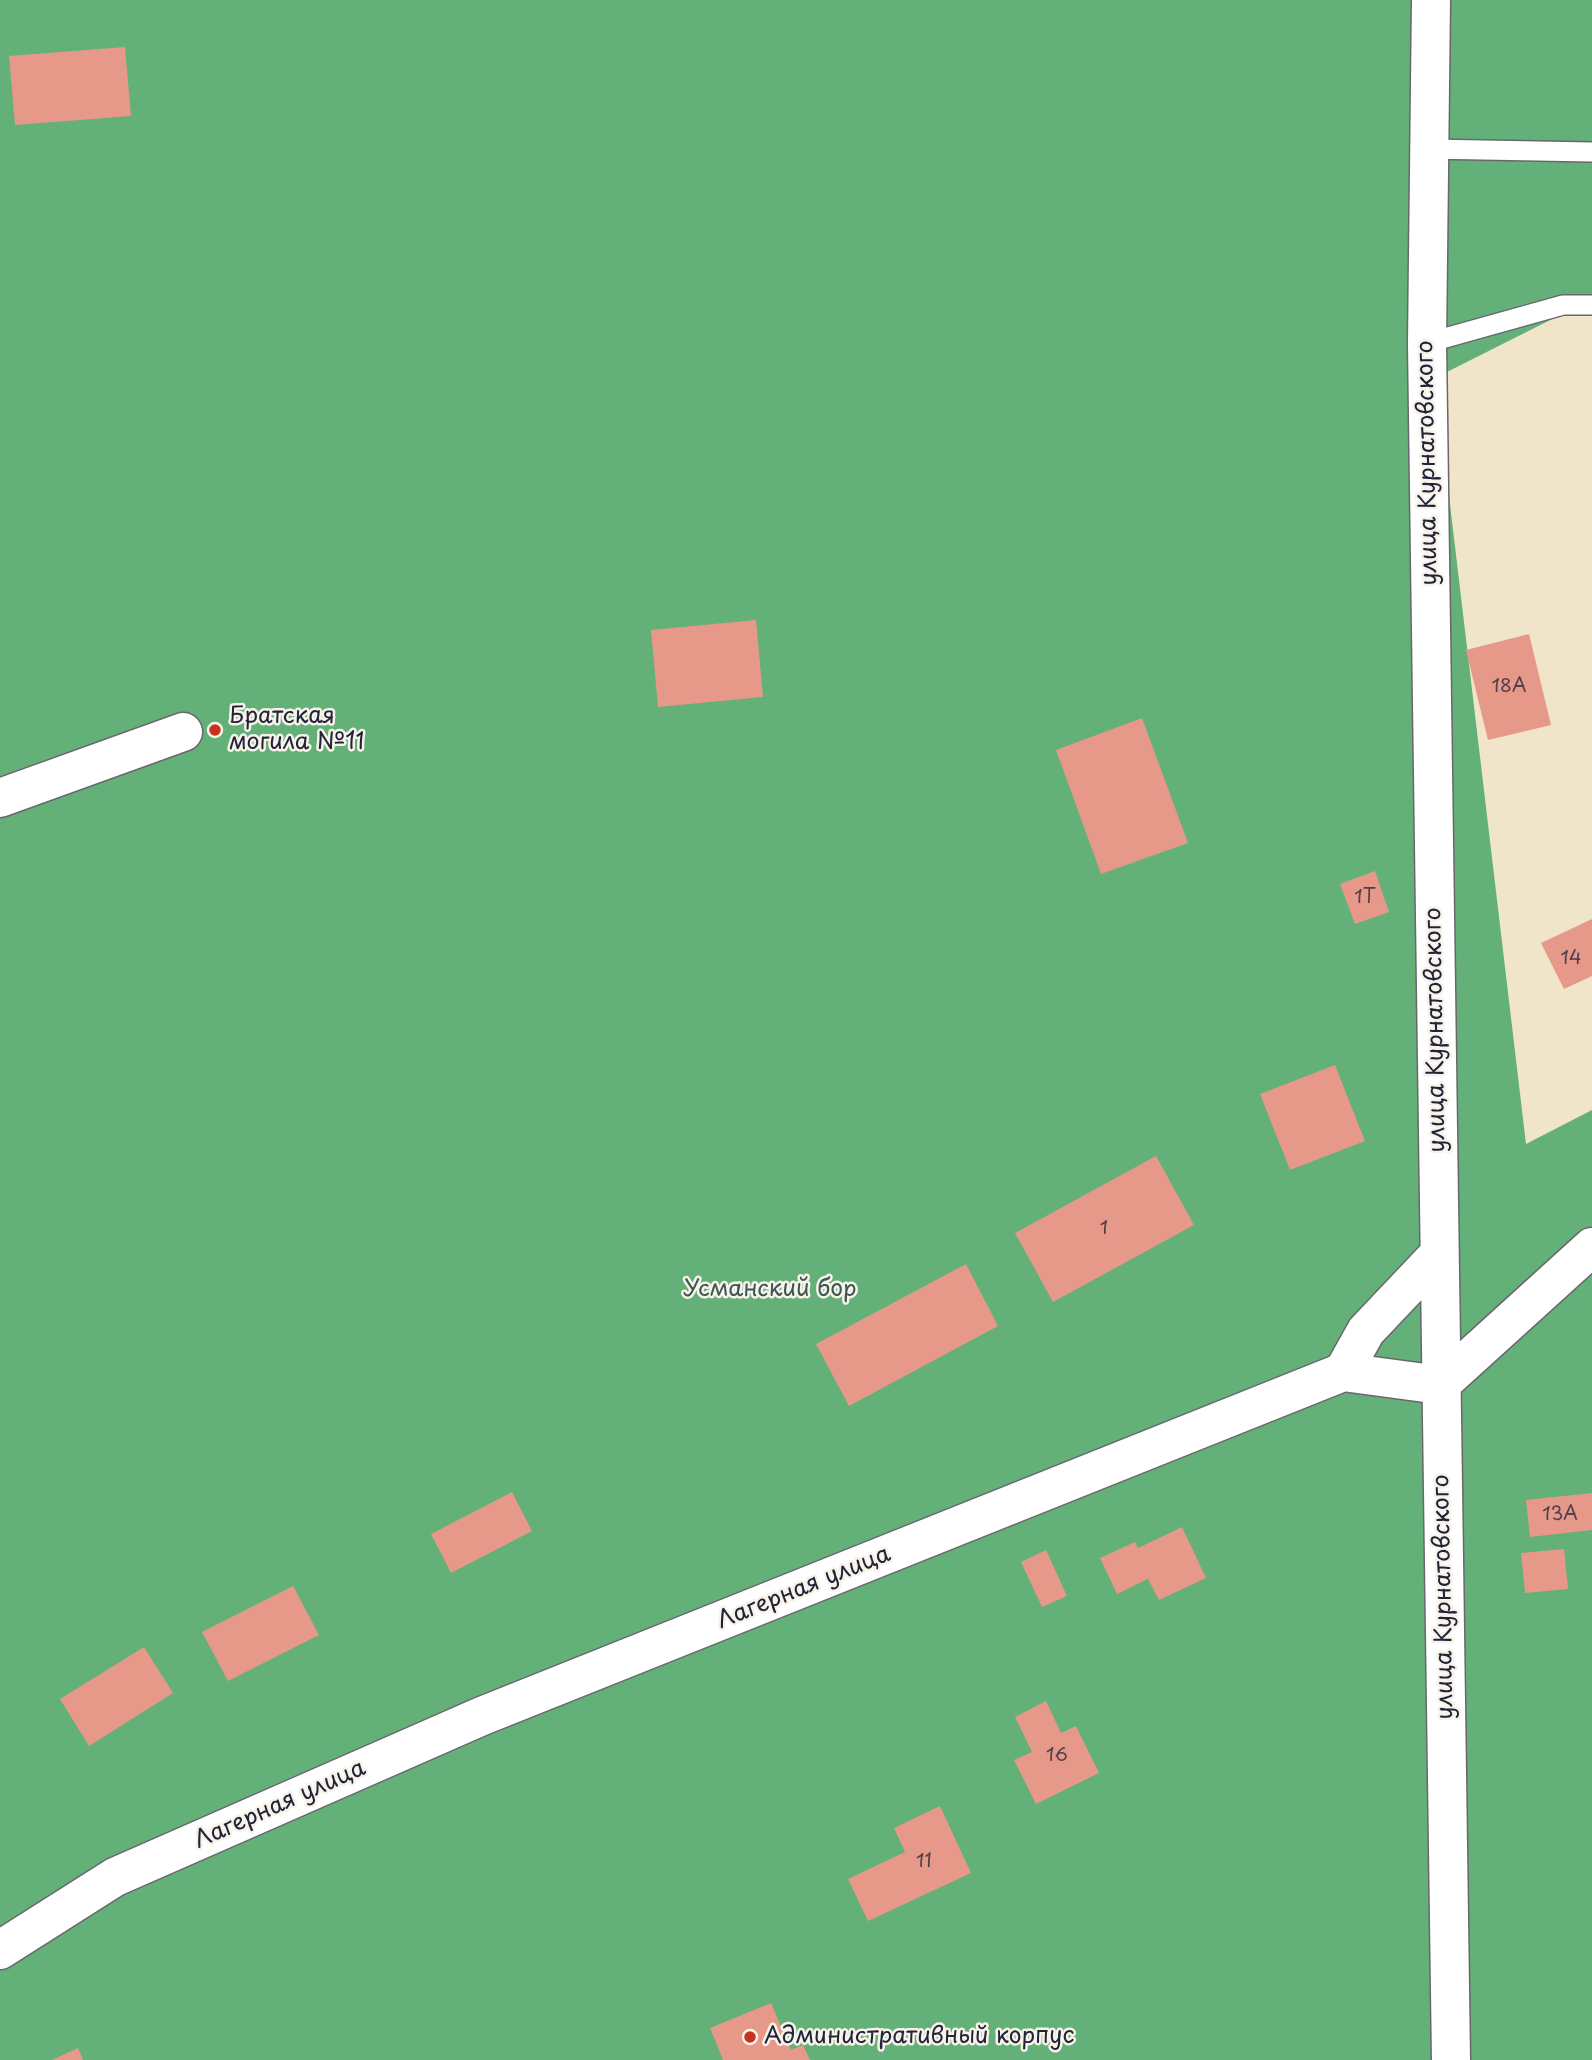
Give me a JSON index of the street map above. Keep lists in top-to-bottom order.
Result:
{
  "streets": {
    "street": ["улица Курнатовского", "Лагерная улица"]
  },
  "crossings": [
    ["улица Курнатовского", "Лагерная улица"]
  ],
  "parks": ["Усманский бор"],
  "places": ["Братская могила №11", "Административный корпус"],
  "house_numbers": [
    "18А",
    "1Т",
    "14",
    "1",
    "13А",
    "16",
    "11"
  ]
}
